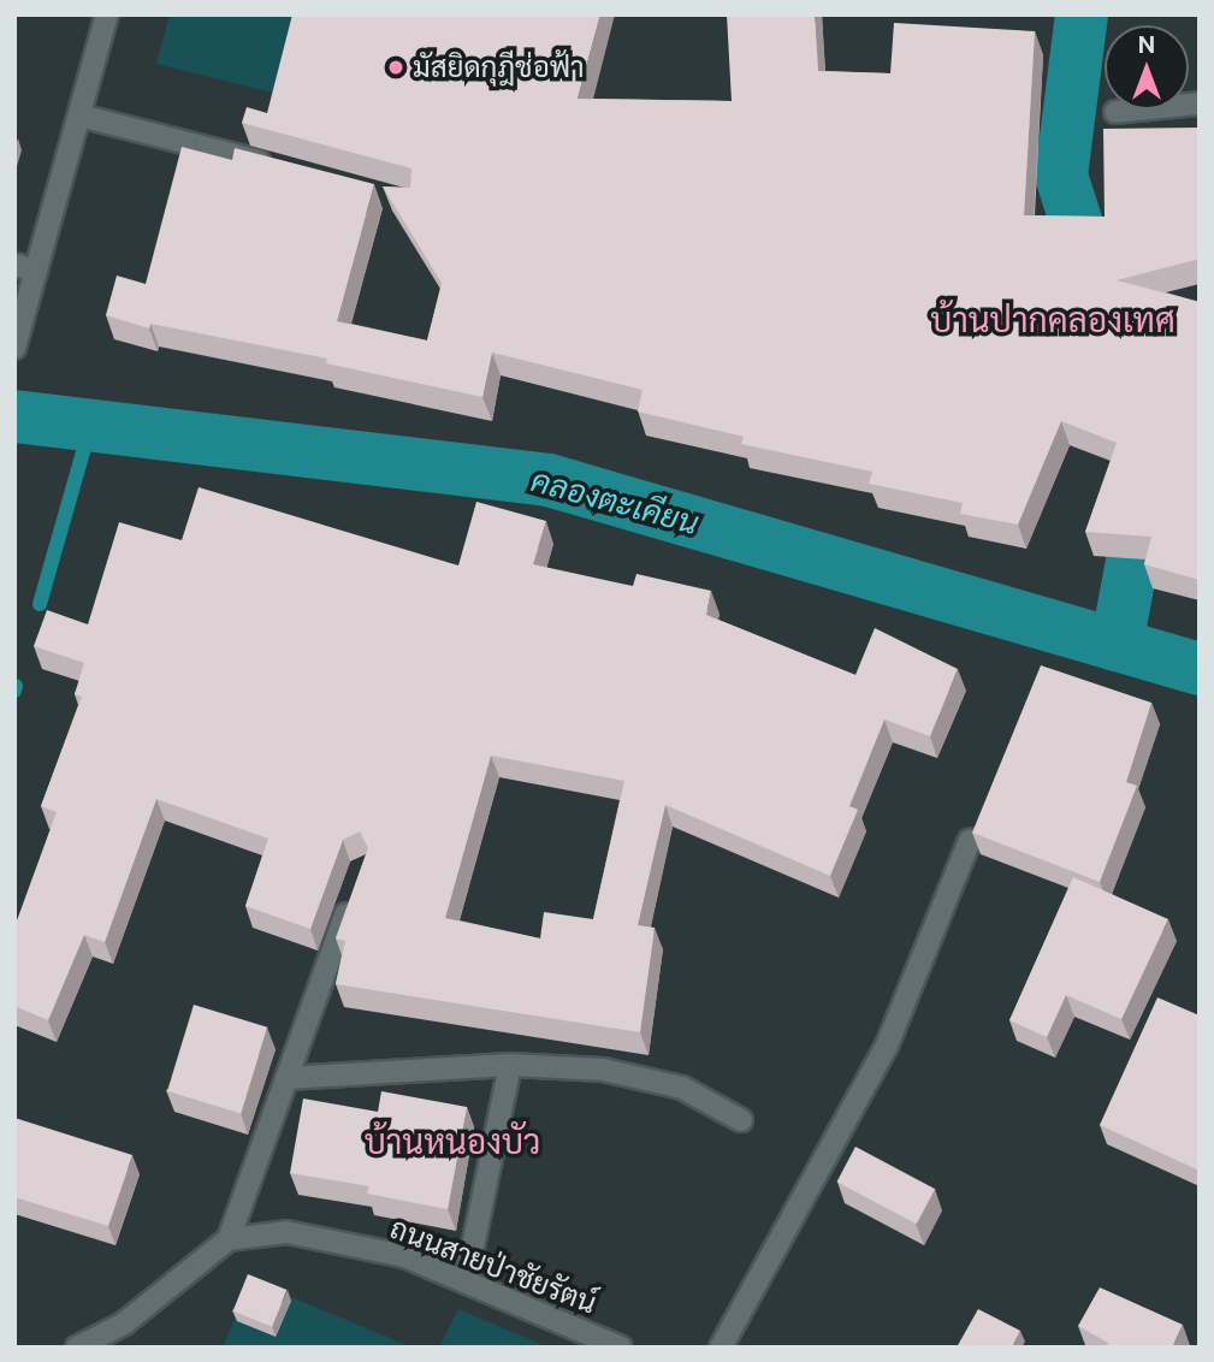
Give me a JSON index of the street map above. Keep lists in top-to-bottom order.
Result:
{
  "streets": {
    "street": ["ถนนสายป่าชัยรัตน์"]
  },
  "districts": ["บ้านปากคลองเทศ", "บ้านหนองบัว"],
  "water": ["คลองตะเคียน"],
  "places": ["มัสยิดกุฎีช่อฟ้า"],
  "north": "top"
}
